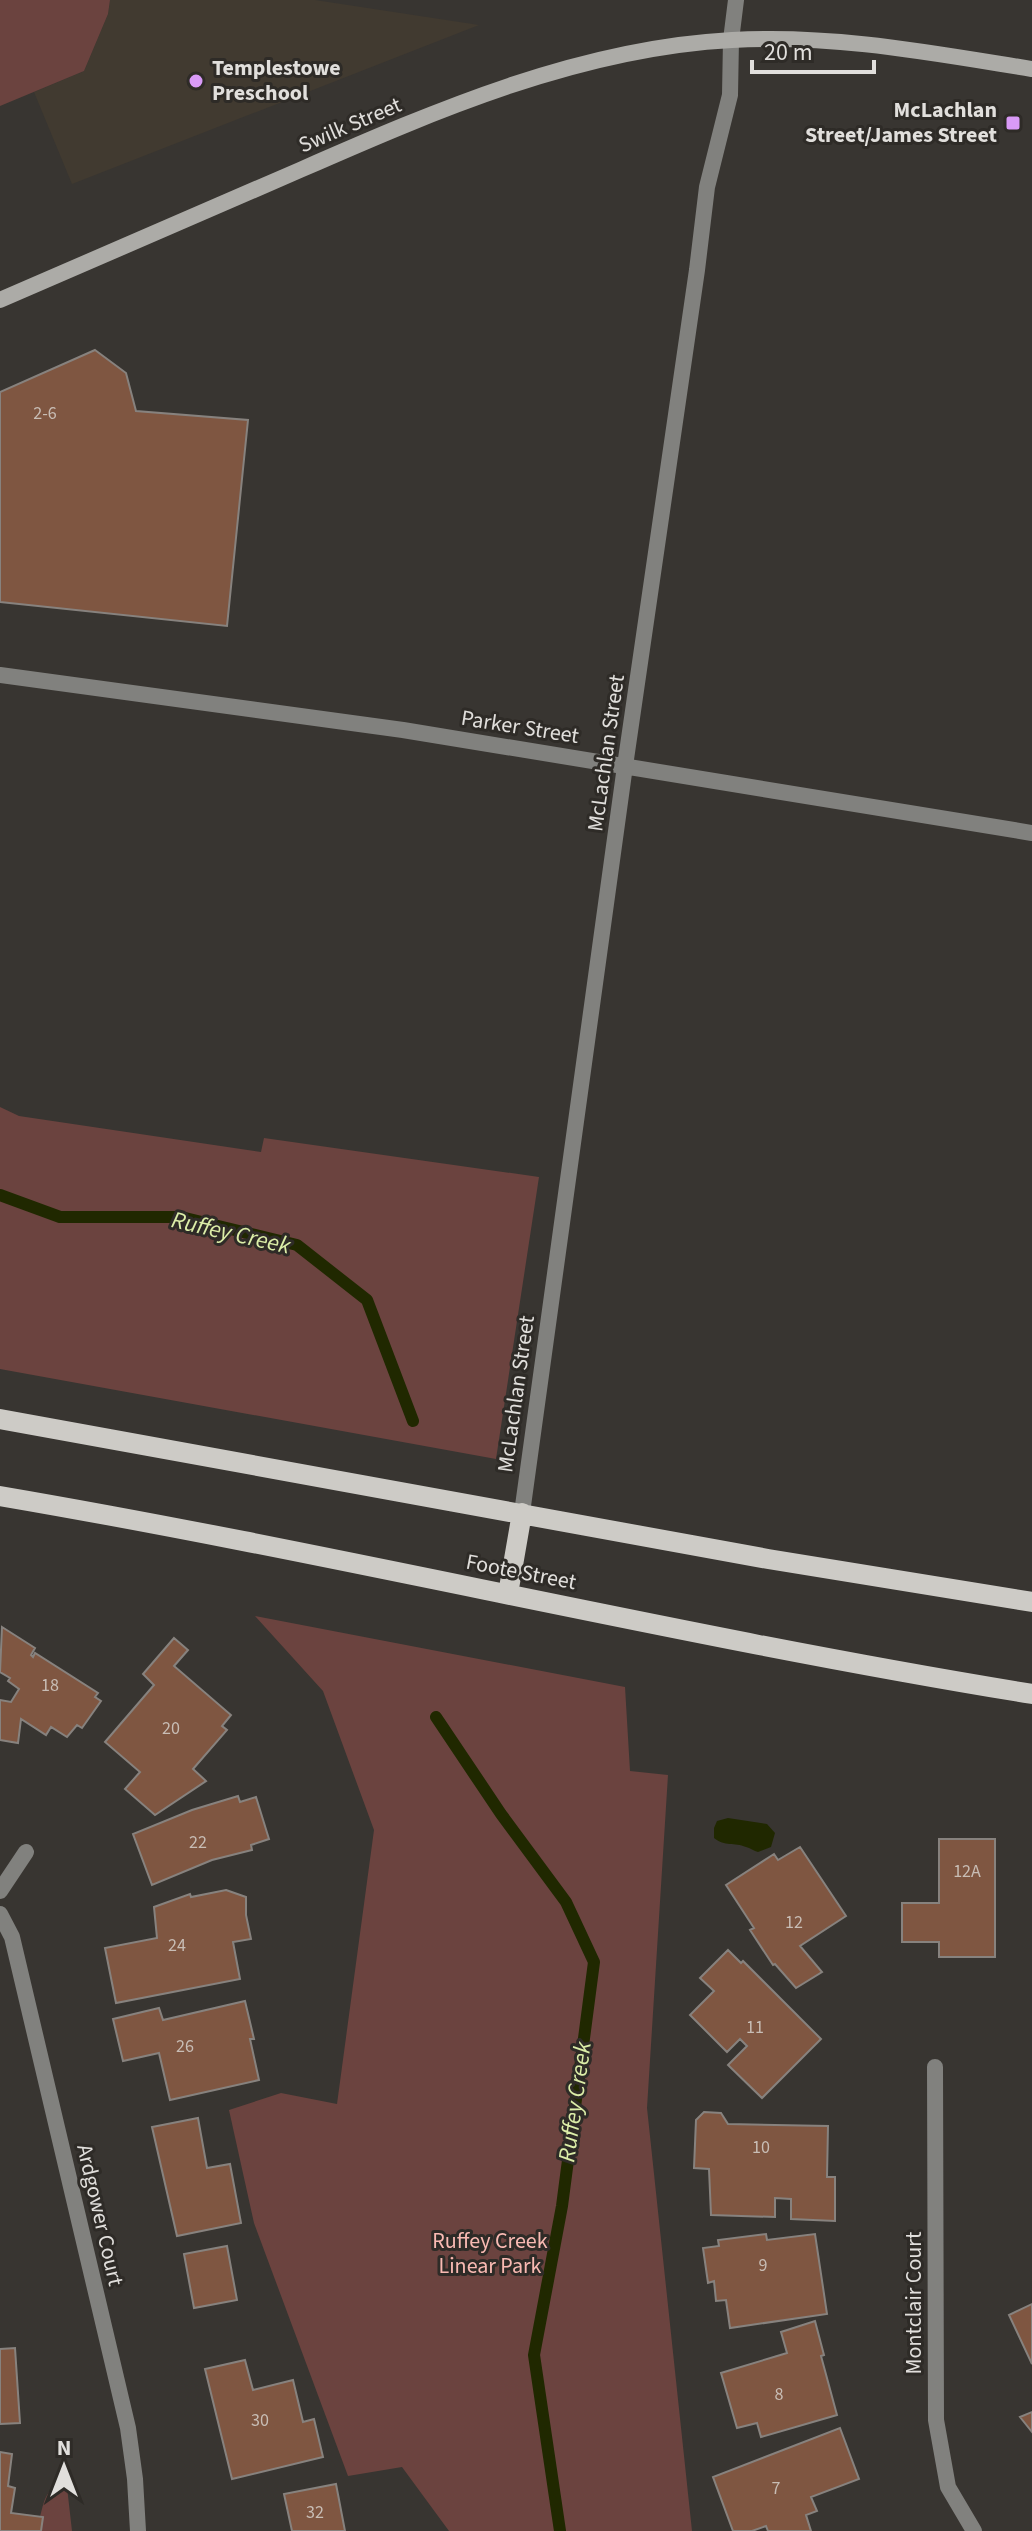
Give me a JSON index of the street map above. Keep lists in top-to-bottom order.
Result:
{
  "streets": {
    "main road": ["Swilk Street", "Foote Street"],
    "street": [
      "Parker Street",
      "McLachlan Street",
      "Ardgower Court",
      "Montclair Court"
    ]
  },
  "crossings": [
    ["Swilk Street", "McLachlan Street"],
    ["Parker Street", "McLachlan Street"]
  ],
  "water": ["Ruffey Creek"],
  "parks": ["Ruffey Creek Linear Park"],
  "places": {
    "other": ["Templestowe Preschool"],
    "transit": ["McLachlan Street/James Street"]
  },
  "house_numbers": [
    "2-6",
    "18",
    "20",
    "22",
    "12A",
    "12",
    "24",
    "11",
    "26",
    "10",
    "9",
    "8",
    "30",
    "7",
    "32"
  ],
  "scale_bar": "20 m",
  "north": "top"
}
